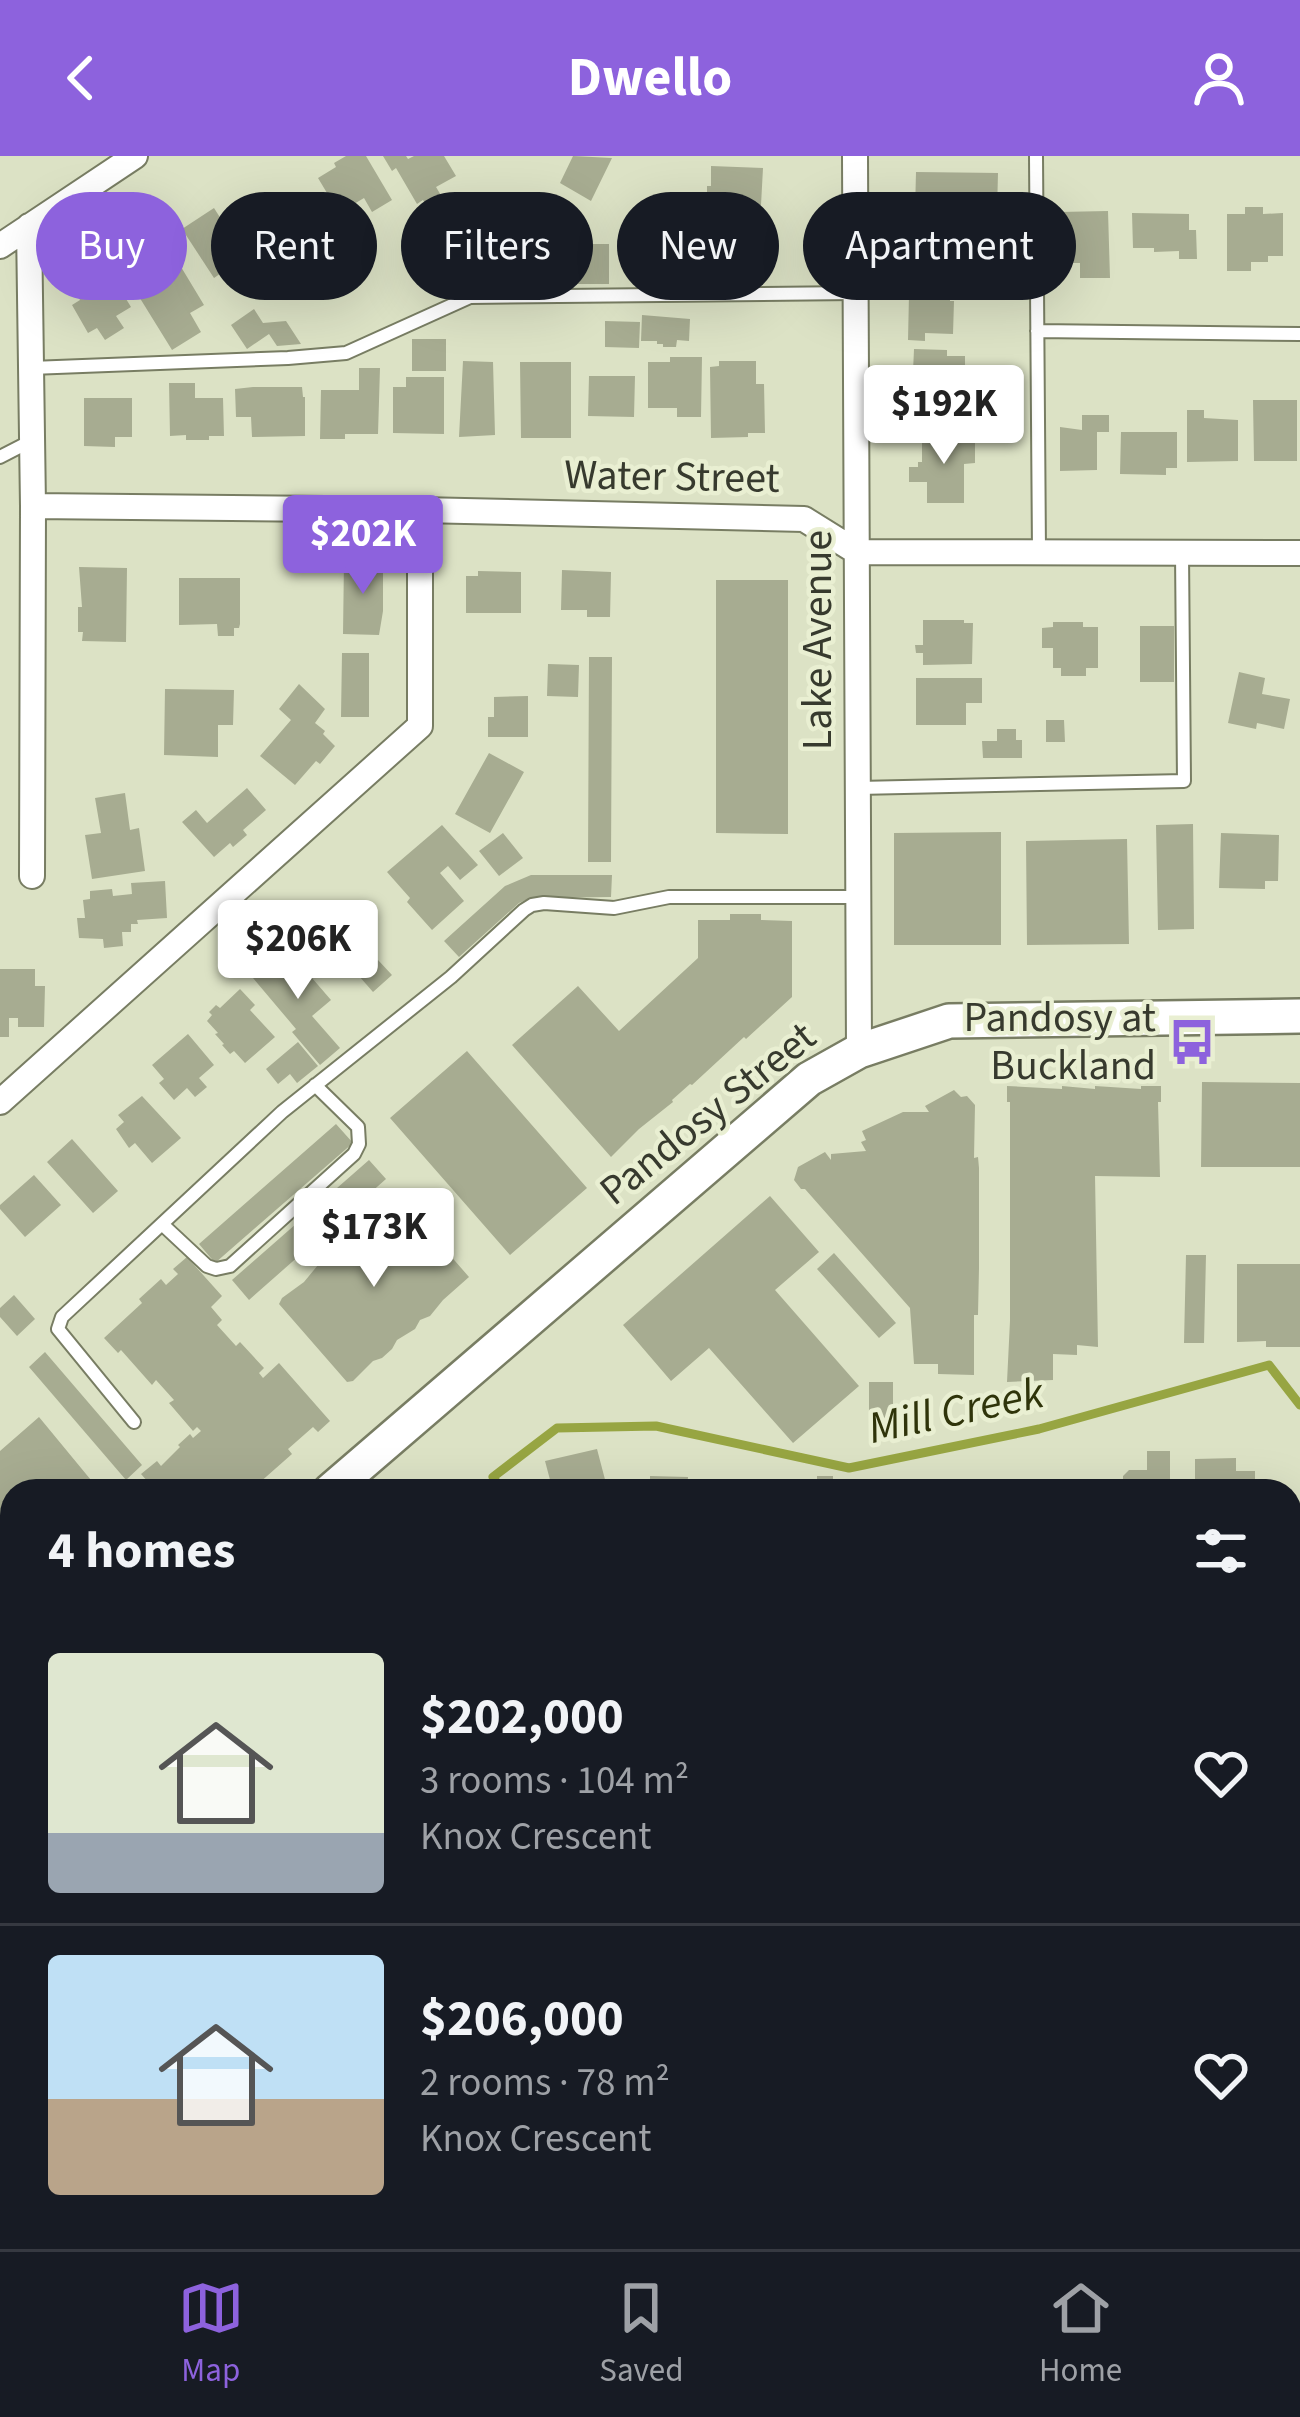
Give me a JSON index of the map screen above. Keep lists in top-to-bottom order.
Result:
{
  "streets": {
    "main road": ["Pandosy Street"],
    "street": ["Water Street", "Lake Avenue"]
  },
  "crossings": [
    ["Water Street", "Lake Avenue"],
    ["Lake Avenue", "Pandosy Street"]
  ],
  "water": ["Mill Creek"],
  "places": {
    "bus stop": ["Pandosy at Buckland"]
  },
  "page": {
    "header": "Dwello",
    "chip": [
      "Buy",
      "Rent",
      "Filters",
      "New",
      "Apartment"
    ],
    "price": [
      "$192K",
      "$202K",
      "$206K",
      "$173K"
    ],
    "heading": "4 homes",
    "list": [
      {
        "name": "$202,000",
        "note": "3 rooms · 104 m² · Knox Crescent"
      },
      {
        "name": "$206,000",
        "note": "2 rooms · 78 m² · Knox Crescent"
      }
    ],
    "tabs": ["Map", "Saved", "Home"]
  }
}
